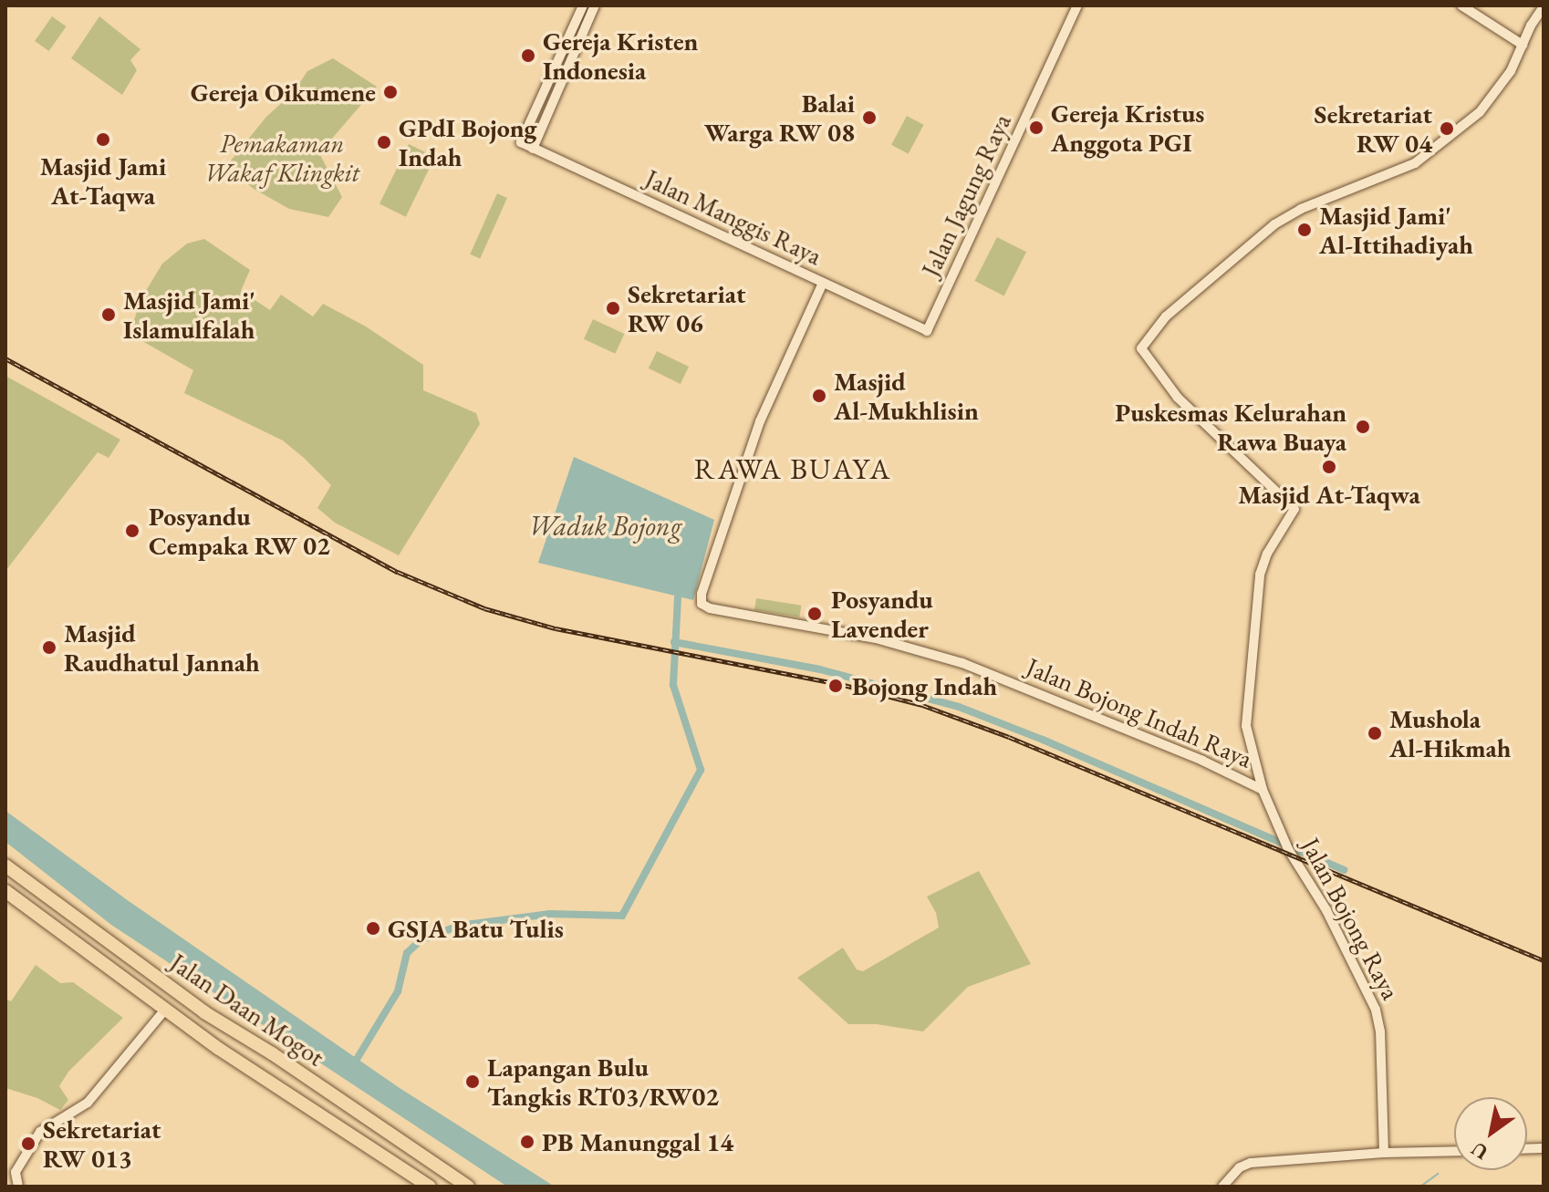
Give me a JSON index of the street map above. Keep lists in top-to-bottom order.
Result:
{
  "streets": {
    "highway": ["Jalan Daan Mogot"],
    "street": [
      "Jalan Jagung Raya",
      "Jalan Manggis Raya",
      "Jalan Bojong Indah Raya",
      "Jalan Bojong Raya"
    ]
  },
  "crossings": [
    ["Jalan Jagung Raya", "Jalan Manggis Raya"],
    ["Jalan Manggis Raya", "Jalan Bojong Indah Raya"],
    ["Jalan Bojong Indah Raya", "Jalan Bojong Raya"]
  ],
  "districts": ["RAWA BUAYA"],
  "water": ["Waduk Bojong"],
  "parks": ["Pemakaman Wakaf Klingkit"],
  "places": [
    "Gereja Kristen Indonesia",
    "Gereja Oikumene",
    "Balai Warga RW 08",
    "Gereja Kristus Anggota PGI",
    "Sekretariat RW 04",
    "Masjid Jami At-Taqwa",
    "GPdI Bojong Indah",
    "Masjid Jami' Al-Ittihadiyah",
    "Sekretariat RW 06",
    "Masjid Jami' Islamulfalah",
    "Masjid Al-Mukhlisin",
    "Puskesmas Kelurahan Rawa Buaya",
    "Masjid At-Taqwa",
    "Posyandu Cempaka RW 02",
    "Posyandu Lavender",
    "Masjid Raudhatul Jannah",
    "Bojong Indah",
    "Mushola Al-Hikmah",
    "GSJA Batu Tulis",
    "Lapangan Bulu Tangkis RT03/RW02",
    "PB Manunggal 14",
    "Sekretariat RW 013"
  ],
  "north": "bottom left"
}
